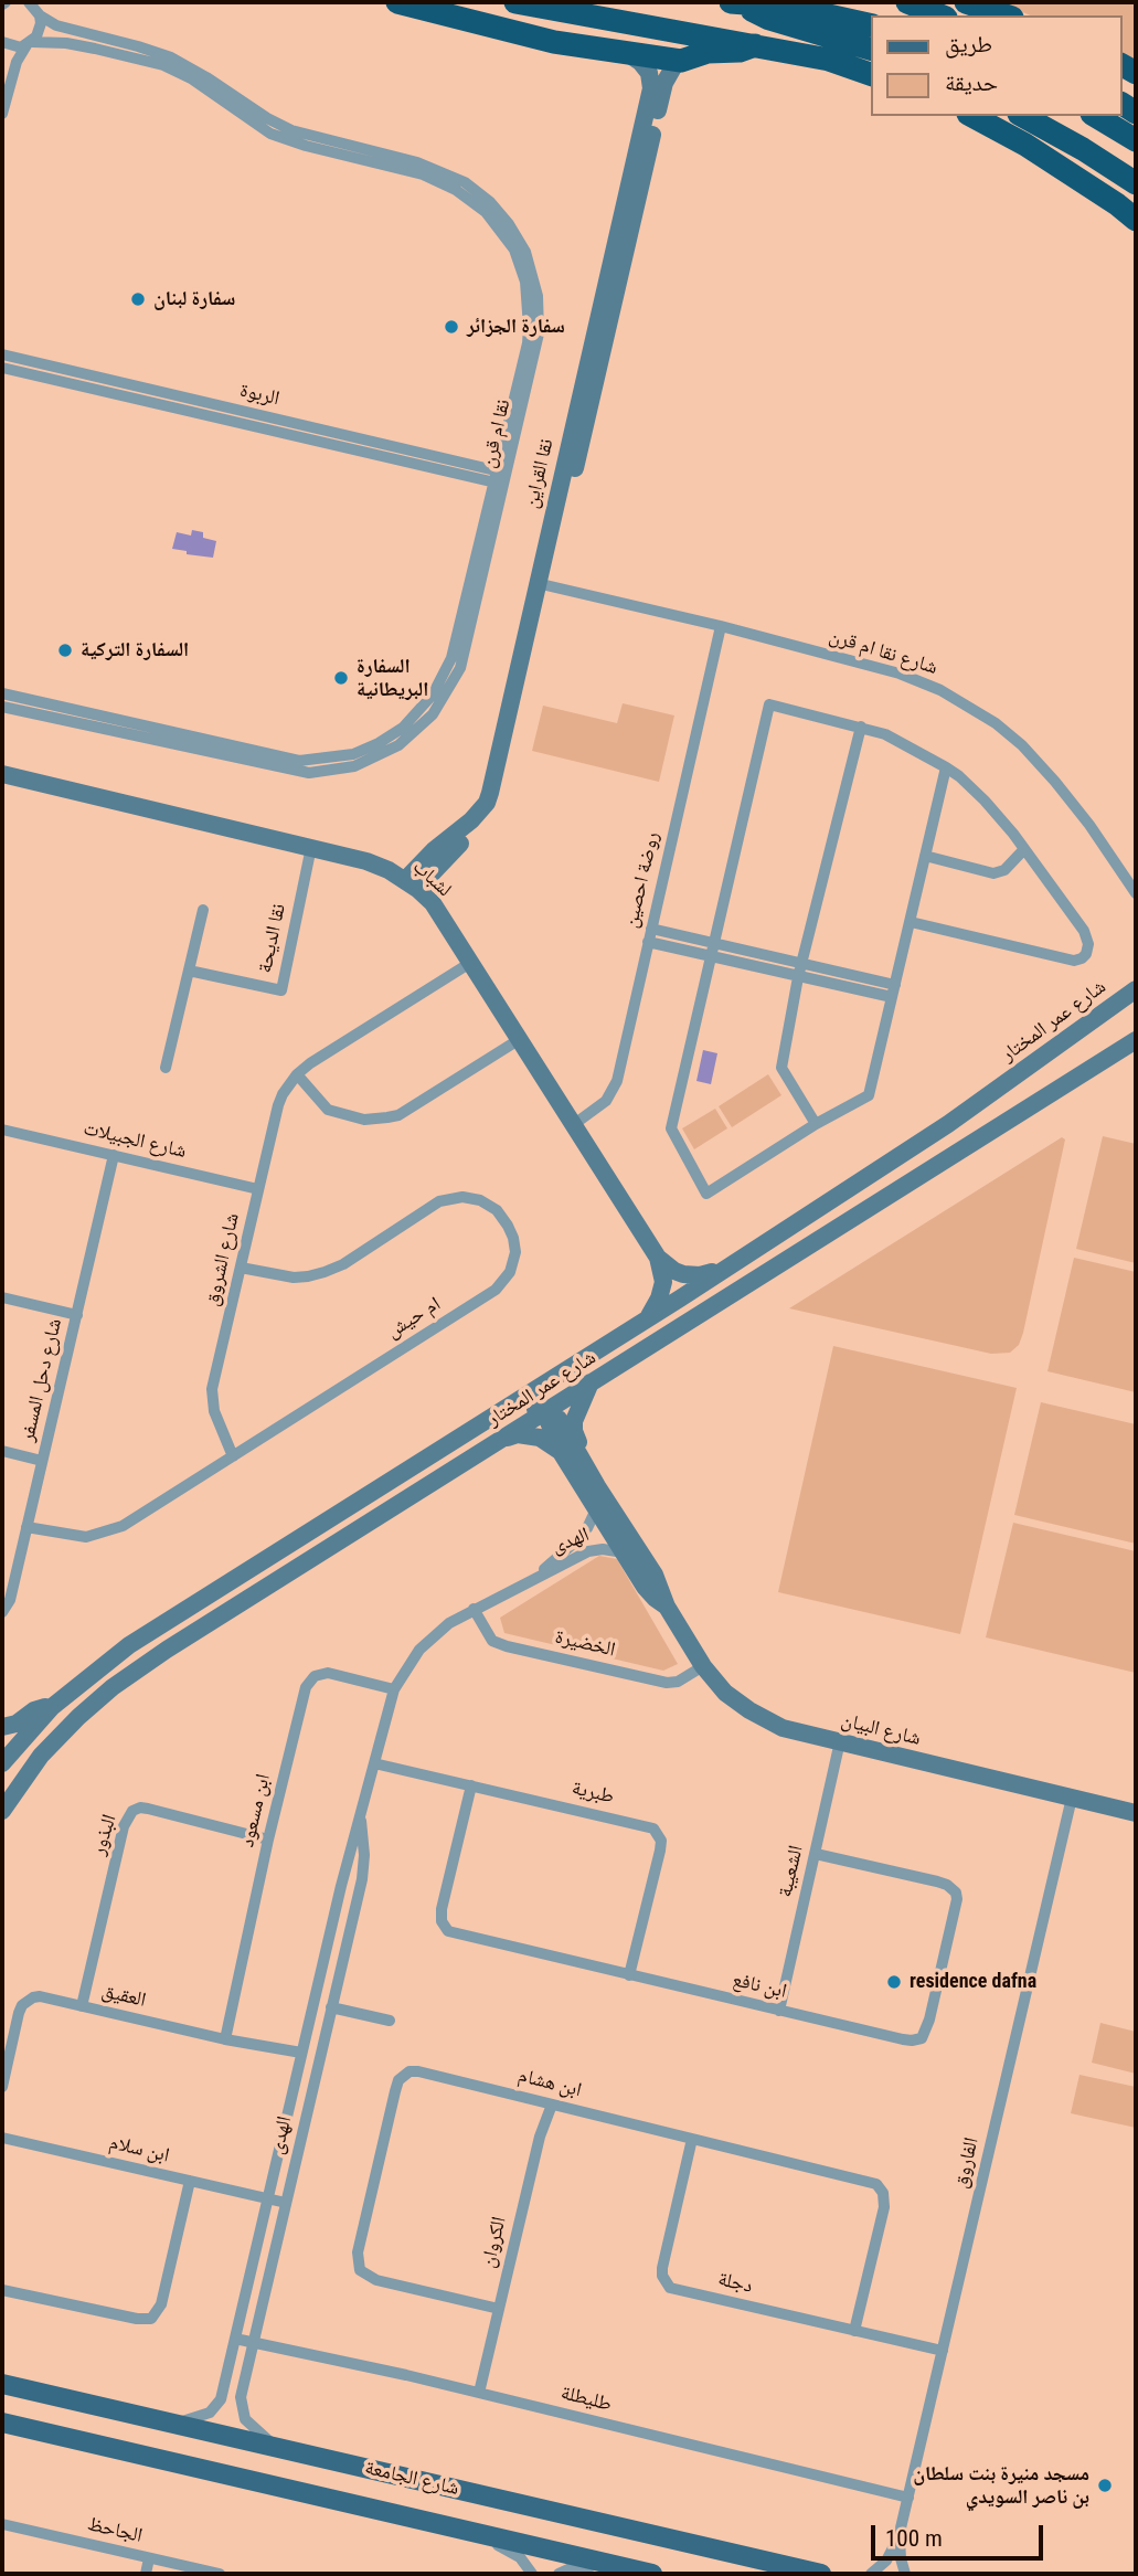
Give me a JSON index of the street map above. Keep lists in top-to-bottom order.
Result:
{
  "streets": {
    "main road": ["شارع الجامعة"],
    "street": [
      "الربوة",
      "نقا ام قرن",
      "نقا القراين",
      "شارع نقا ام قرن",
      "لشباب",
      "روضة احصين",
      "نقا الديحة",
      "شارع عمر المختار",
      "شارع الجبيلات",
      "شارع الشروق",
      "ام حيش",
      "شارع دحل المسفر",
      "الهدى",
      "الخضيرة",
      "شارع البيان",
      "طبرية",
      "ابن مسعود",
      "البذور",
      "الشعيبة",
      "ابن نافع",
      "العقيق",
      "ابن هشام",
      "ابن سلام",
      "الفاروق",
      "الكروان",
      "دجلة",
      "طليطلة",
      "الجاحظ"
    ]
  },
  "crossings": [
    ["الربوة", "نقا ام قرن"],
    ["نقا القراين", "شارع نقا ام قرن"],
    ["نقا القراين", "لشباب"],
    ["شارع نقا ام قرن", "روضة احصين"],
    ["لشباب", "روضة احصين"],
    ["لشباب", "نقا الديحة"],
    ["لشباب", "شارع عمر المختار"],
    ["لشباب", "شارع الشروق"],
    ["شارع عمر المختار", "شارع البيان"],
    ["شارع الجبيلات", "شارع الشروق"],
    ["شارع الجبيلات", "شارع دحل المسفر"],
    ["شارع الشروق", "ام حيش"],
    ["ام حيش", "شارع دحل المسفر"],
    ["الهدى", "الخضيرة"],
    ["الهدى", "شارع البيان"],
    ["الهدى", "طبرية"],
    ["الهدى", "ابن مسعود"],
    ["الهدى", "العقيق"],
    ["الهدى", "ابن سلام"],
    ["الهدى", "طليطلة"],
    ["الهدى", "شارع الجامعة"],
    ["الخضيرة", "شارع البيان"],
    ["شارع البيان", "الشعيبة"],
    ["شارع البيان", "الفاروق"],
    ["طبرية", "ابن نافع"],
    ["ابن مسعود", "البذور"],
    ["ابن مسعود", "العقيق"],
    ["البذور", "العقيق"],
    ["الشعيبة", "ابن نافع"],
    ["ابن هشام", "الكروان"],
    ["ابن هشام", "دجلة"],
    ["الفاروق", "دجلة"],
    ["الفاروق", "طليطلة"],
    ["الكروان", "طليطلة"]
  ],
  "places": [
    "سفارة لبنان",
    "سفارة الجزائر",
    "السفارة التركية",
    "السفارة البريطانية",
    "residence dafna",
    "مسجد منيرة بنت سلطان بن ناصر السويدي"
  ],
  "legend": ["طريق", "حديقة"],
  "scale_bar": "100 m"
}
